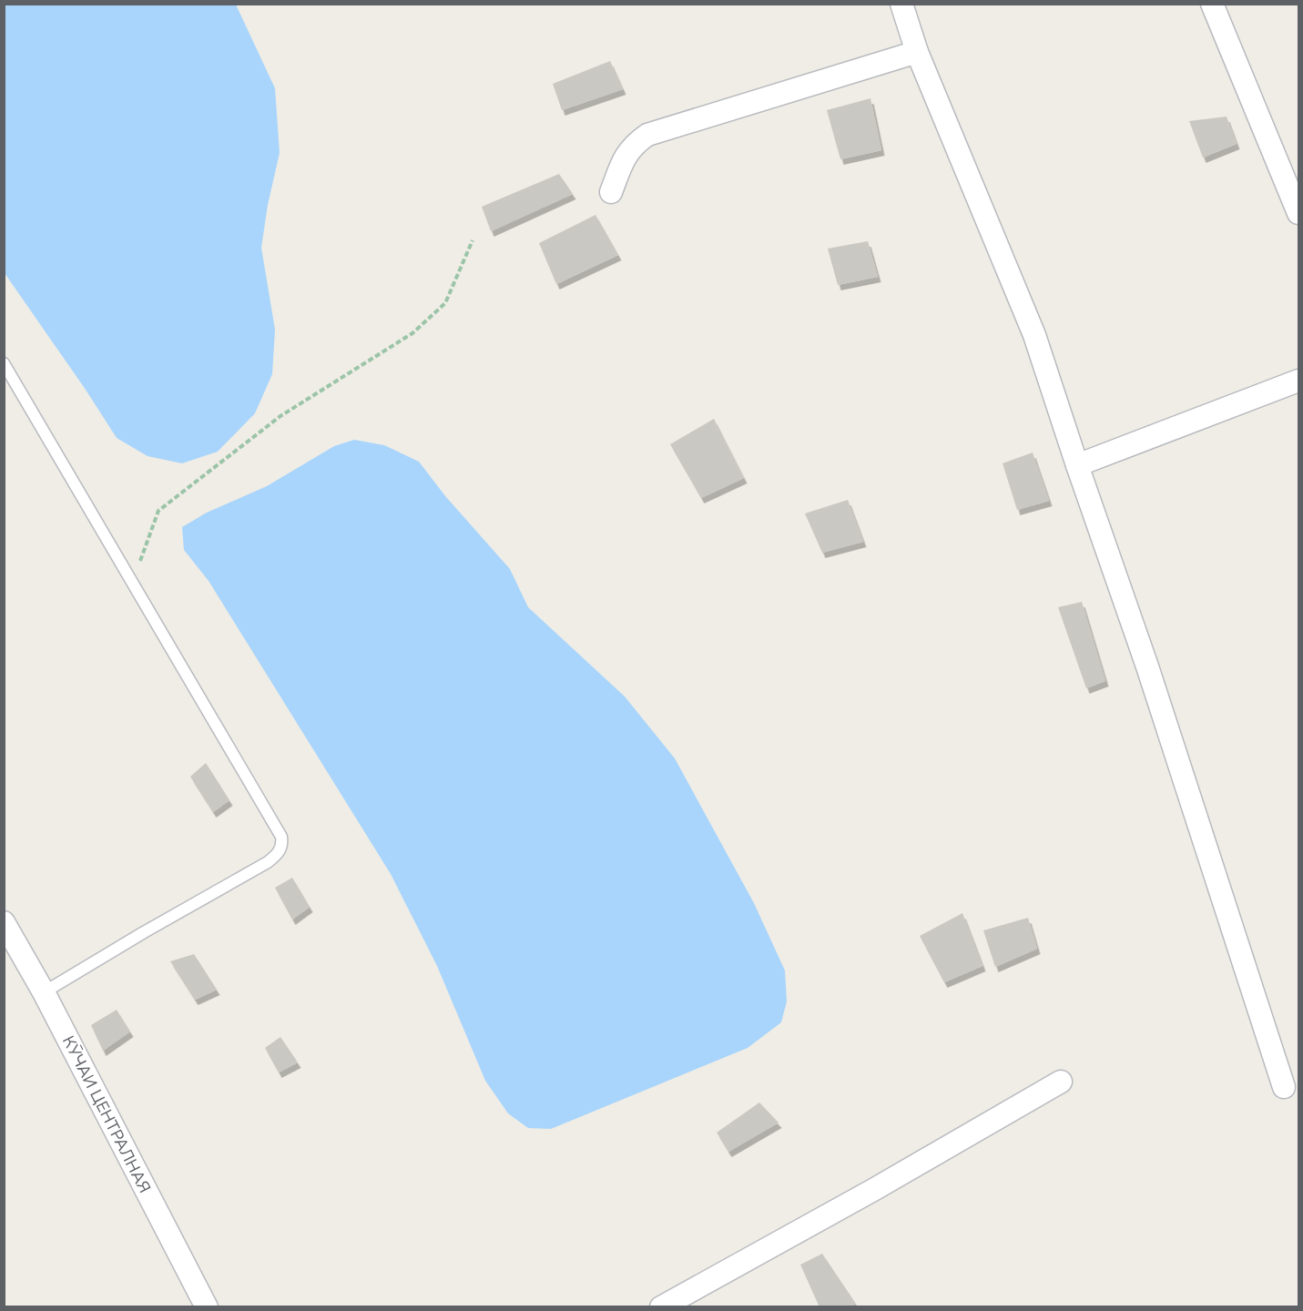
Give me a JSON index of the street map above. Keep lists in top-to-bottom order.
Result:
{
  "streets": {
    "street": ["КӮЧАИ ЦЕНТРАЛНАЯ"]
  }
}
